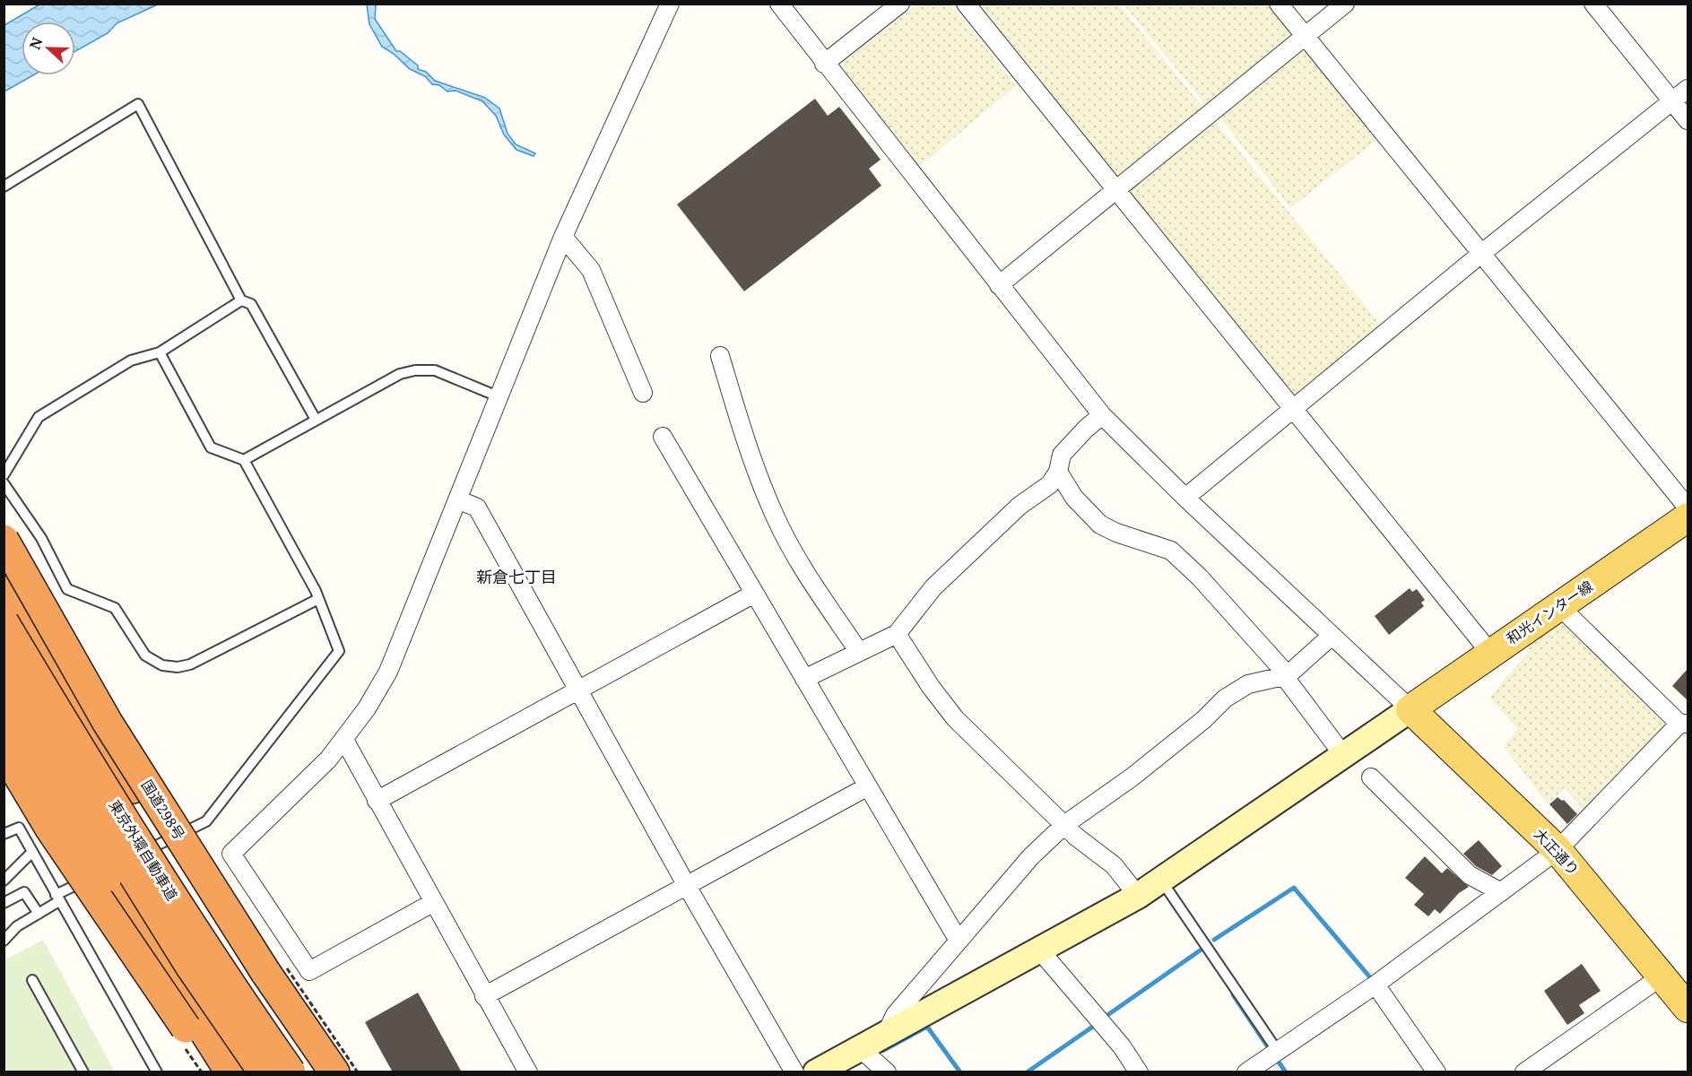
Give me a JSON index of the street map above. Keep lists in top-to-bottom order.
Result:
{
  "streets": {
    "highway": ["国道298号", "東京外環自動車道"],
    "main road": ["和光インター線", "大正通り"]
  },
  "crossings": [
    ["和光インター線", "大正通り"]
  ],
  "districts": ["新倉七丁目"],
  "north": "left"
}
